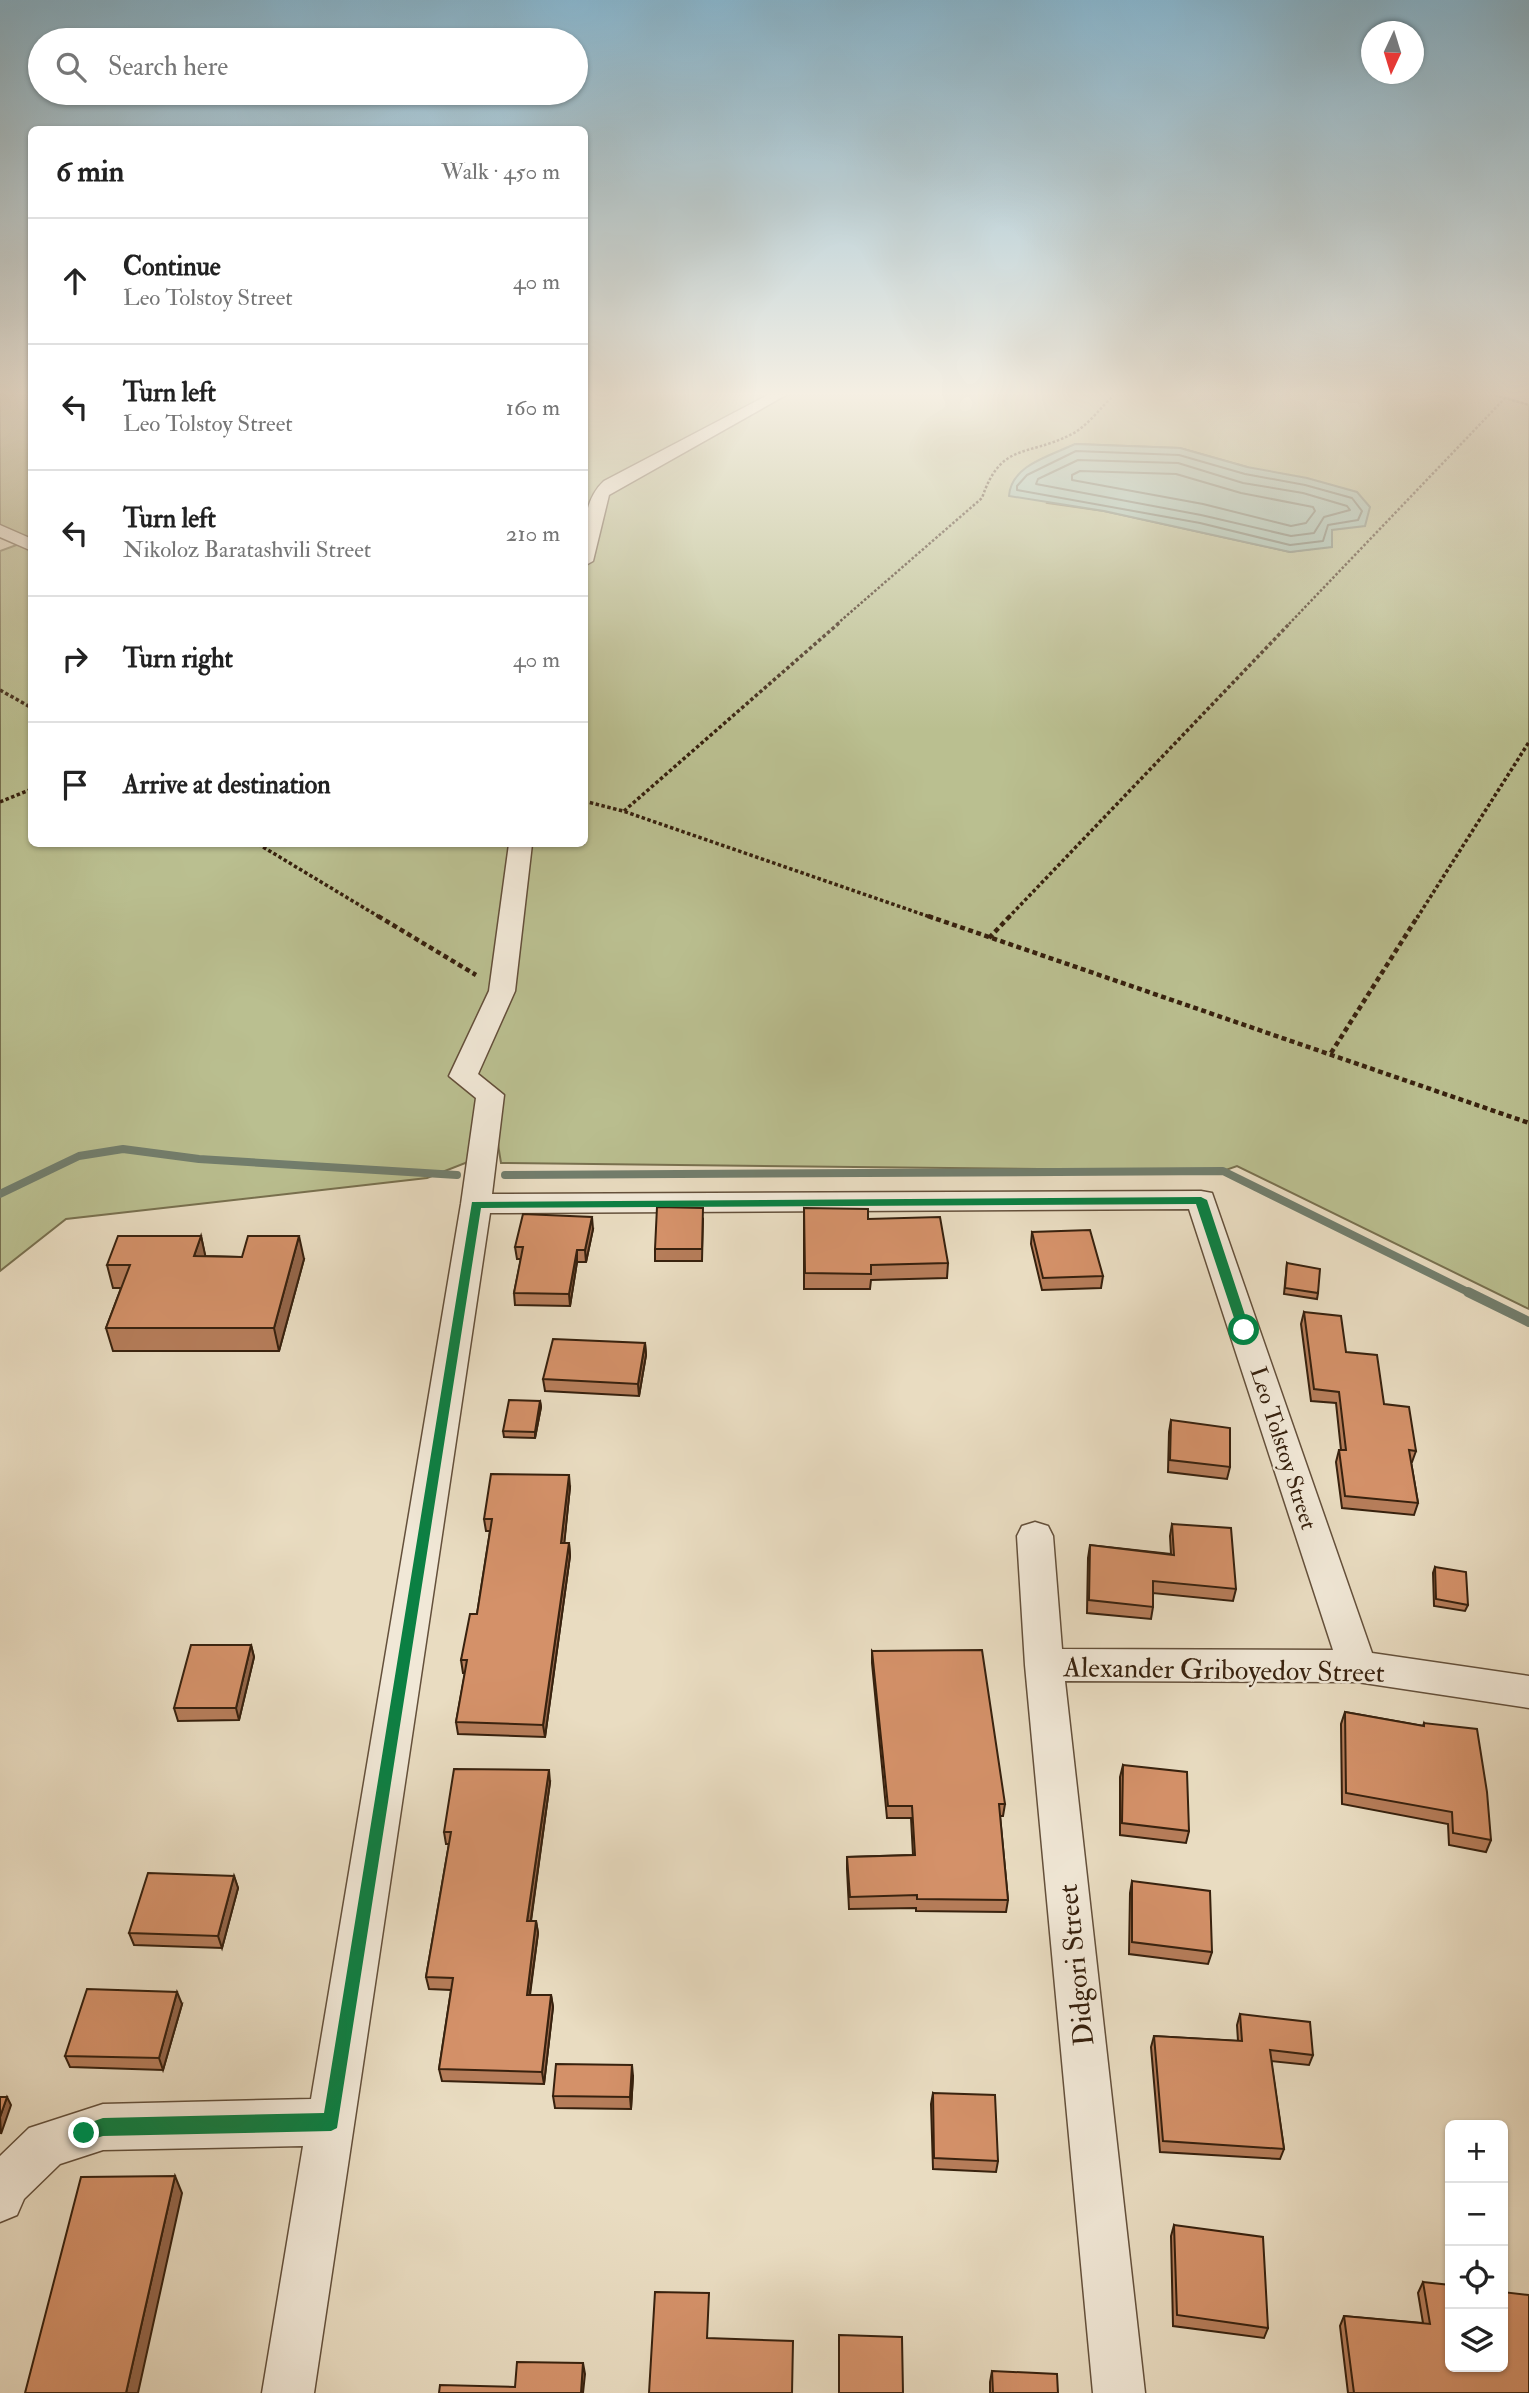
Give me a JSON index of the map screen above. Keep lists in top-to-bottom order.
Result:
{
  "streets": {
    "street": ["Leo Tolstoy Street", "Alexander Griboyedov Street", "Didgori Street"]
  },
  "crossings": [
    ["Leo Tolstoy Street", "Alexander Griboyedov Street"],
    ["Alexander Griboyedov Street", "Didgori Street"]
  ],
  "north": "bottom",
  "page": {
    "search": "Search here",
    "heading": ["6 min", "Walk · 450 m"],
    "list": [
      ["Continue", "Leo Tolstoy Street", "40 m"],
      ["Turn left", "Leo Tolstoy Street", "160 m"],
      ["Turn left", "Nikoloz Baratashvili Street", "210 m"],
      ["Turn right", "40 m"],
      "Arrive at destination"
    ],
    "map_buttons": ["+", "−"]
  }
}
